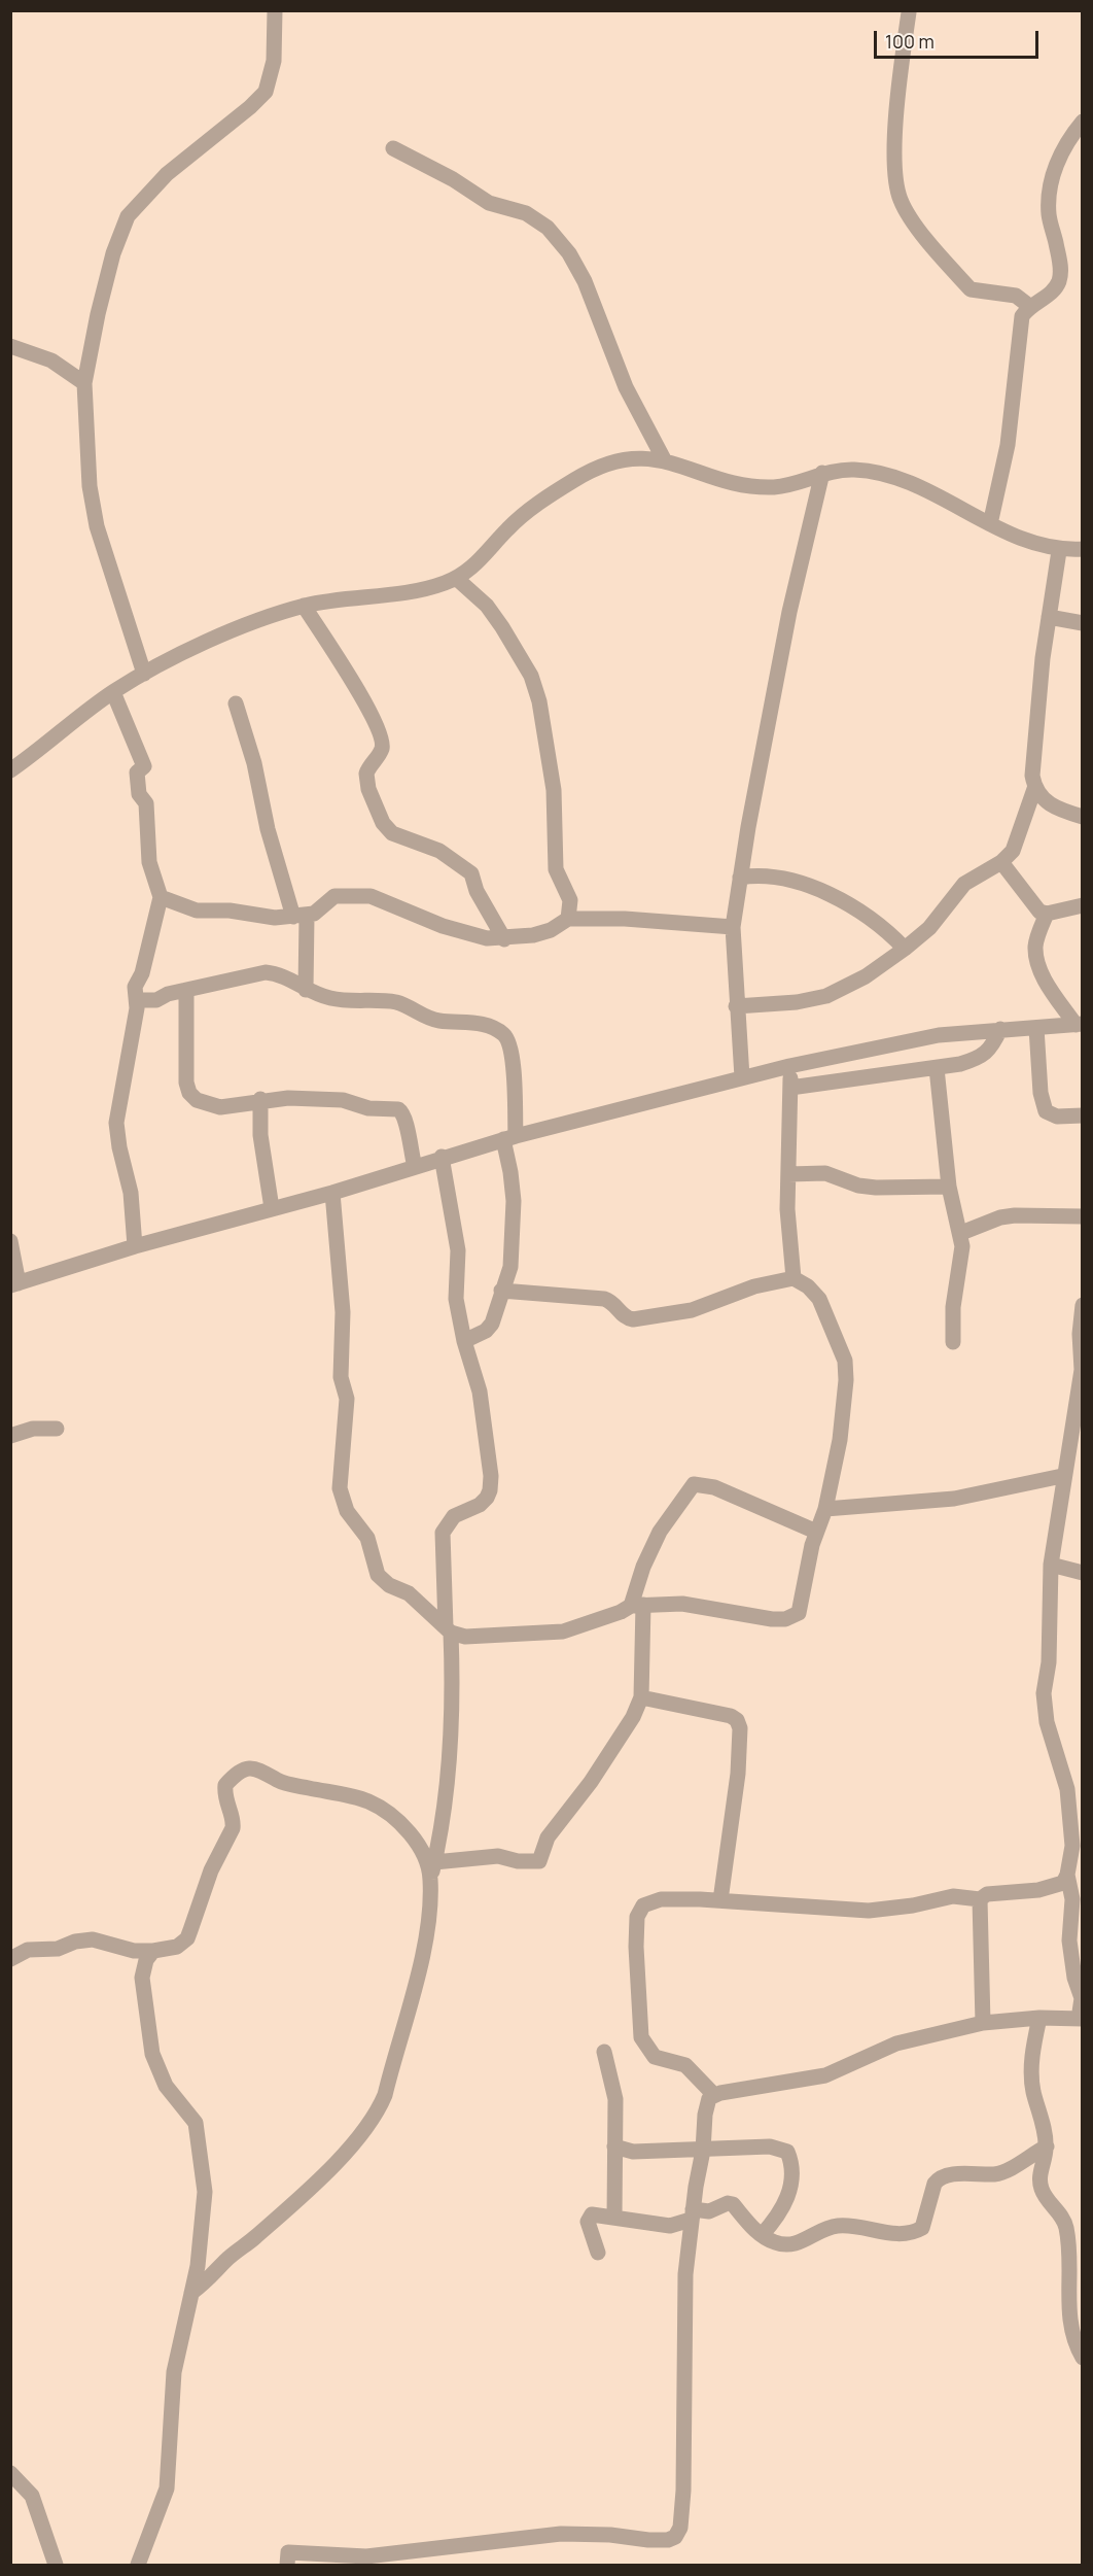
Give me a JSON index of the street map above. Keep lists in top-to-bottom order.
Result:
{
  "scale_bar": "100 m"
}
